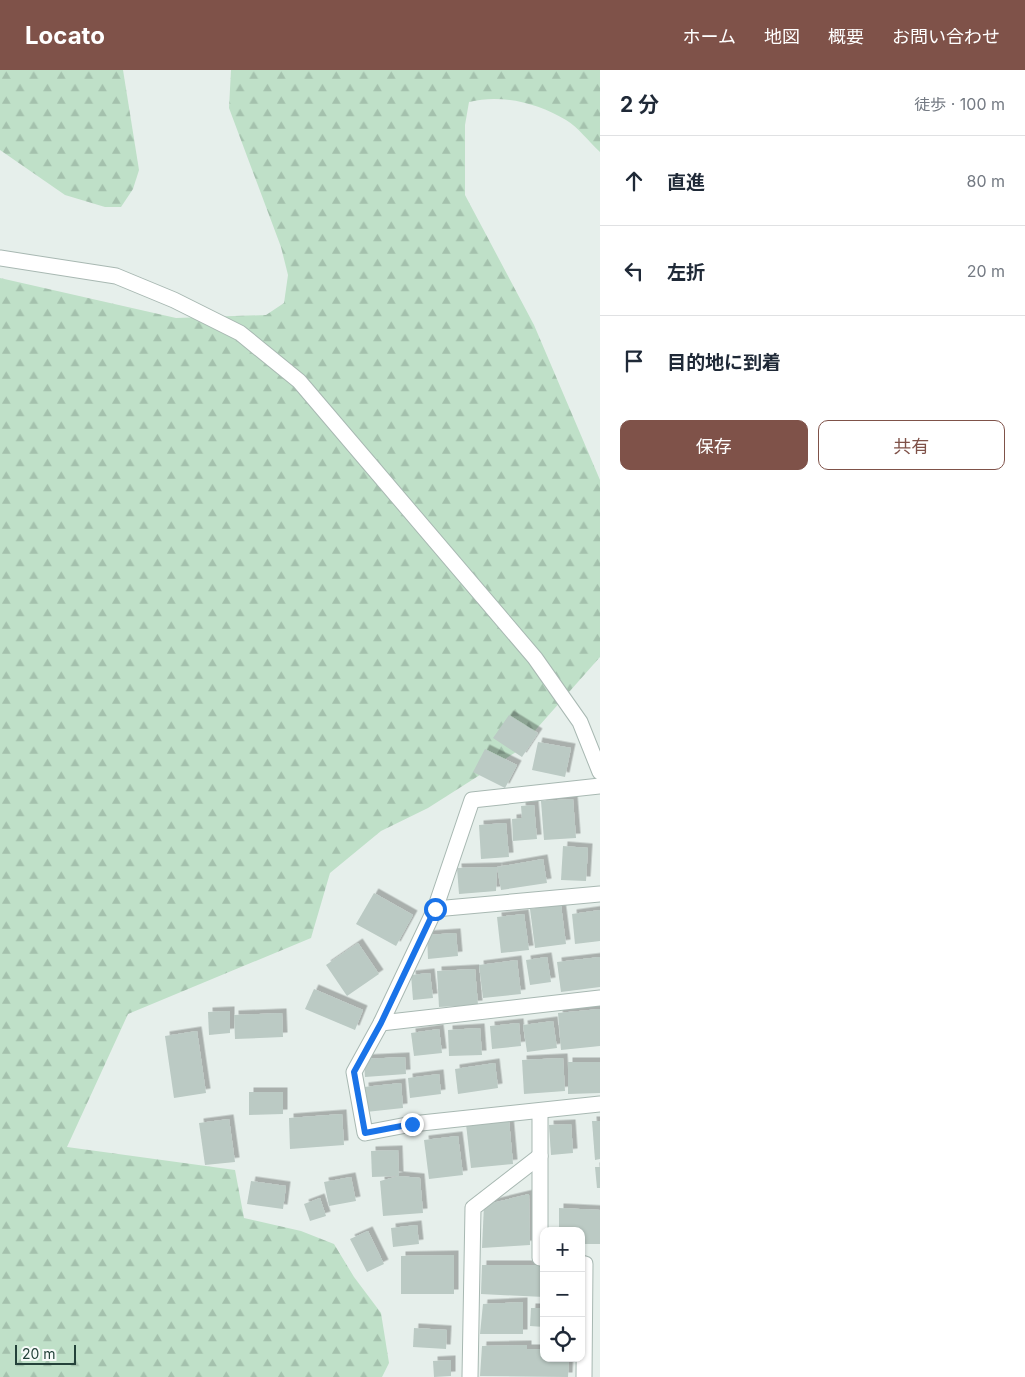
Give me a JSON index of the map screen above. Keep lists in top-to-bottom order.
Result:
{
  "scale_bar": "20 m",
  "page": {
    "header": "Locato",
    "nav": [
      "ホーム",
      "地図",
      "概要",
      "お問い合わせ"
    ],
    "heading": ["2 分", "徒歩 · 100 m"],
    "list": [
      ["直進", "80 m"],
      ["左折", "20 m"],
      "目的地に到着"
    ],
    "buttons": ["保存", "共有"],
    "map_buttons": ["+", "−"],
    "scale": "20 m"
  }
}
